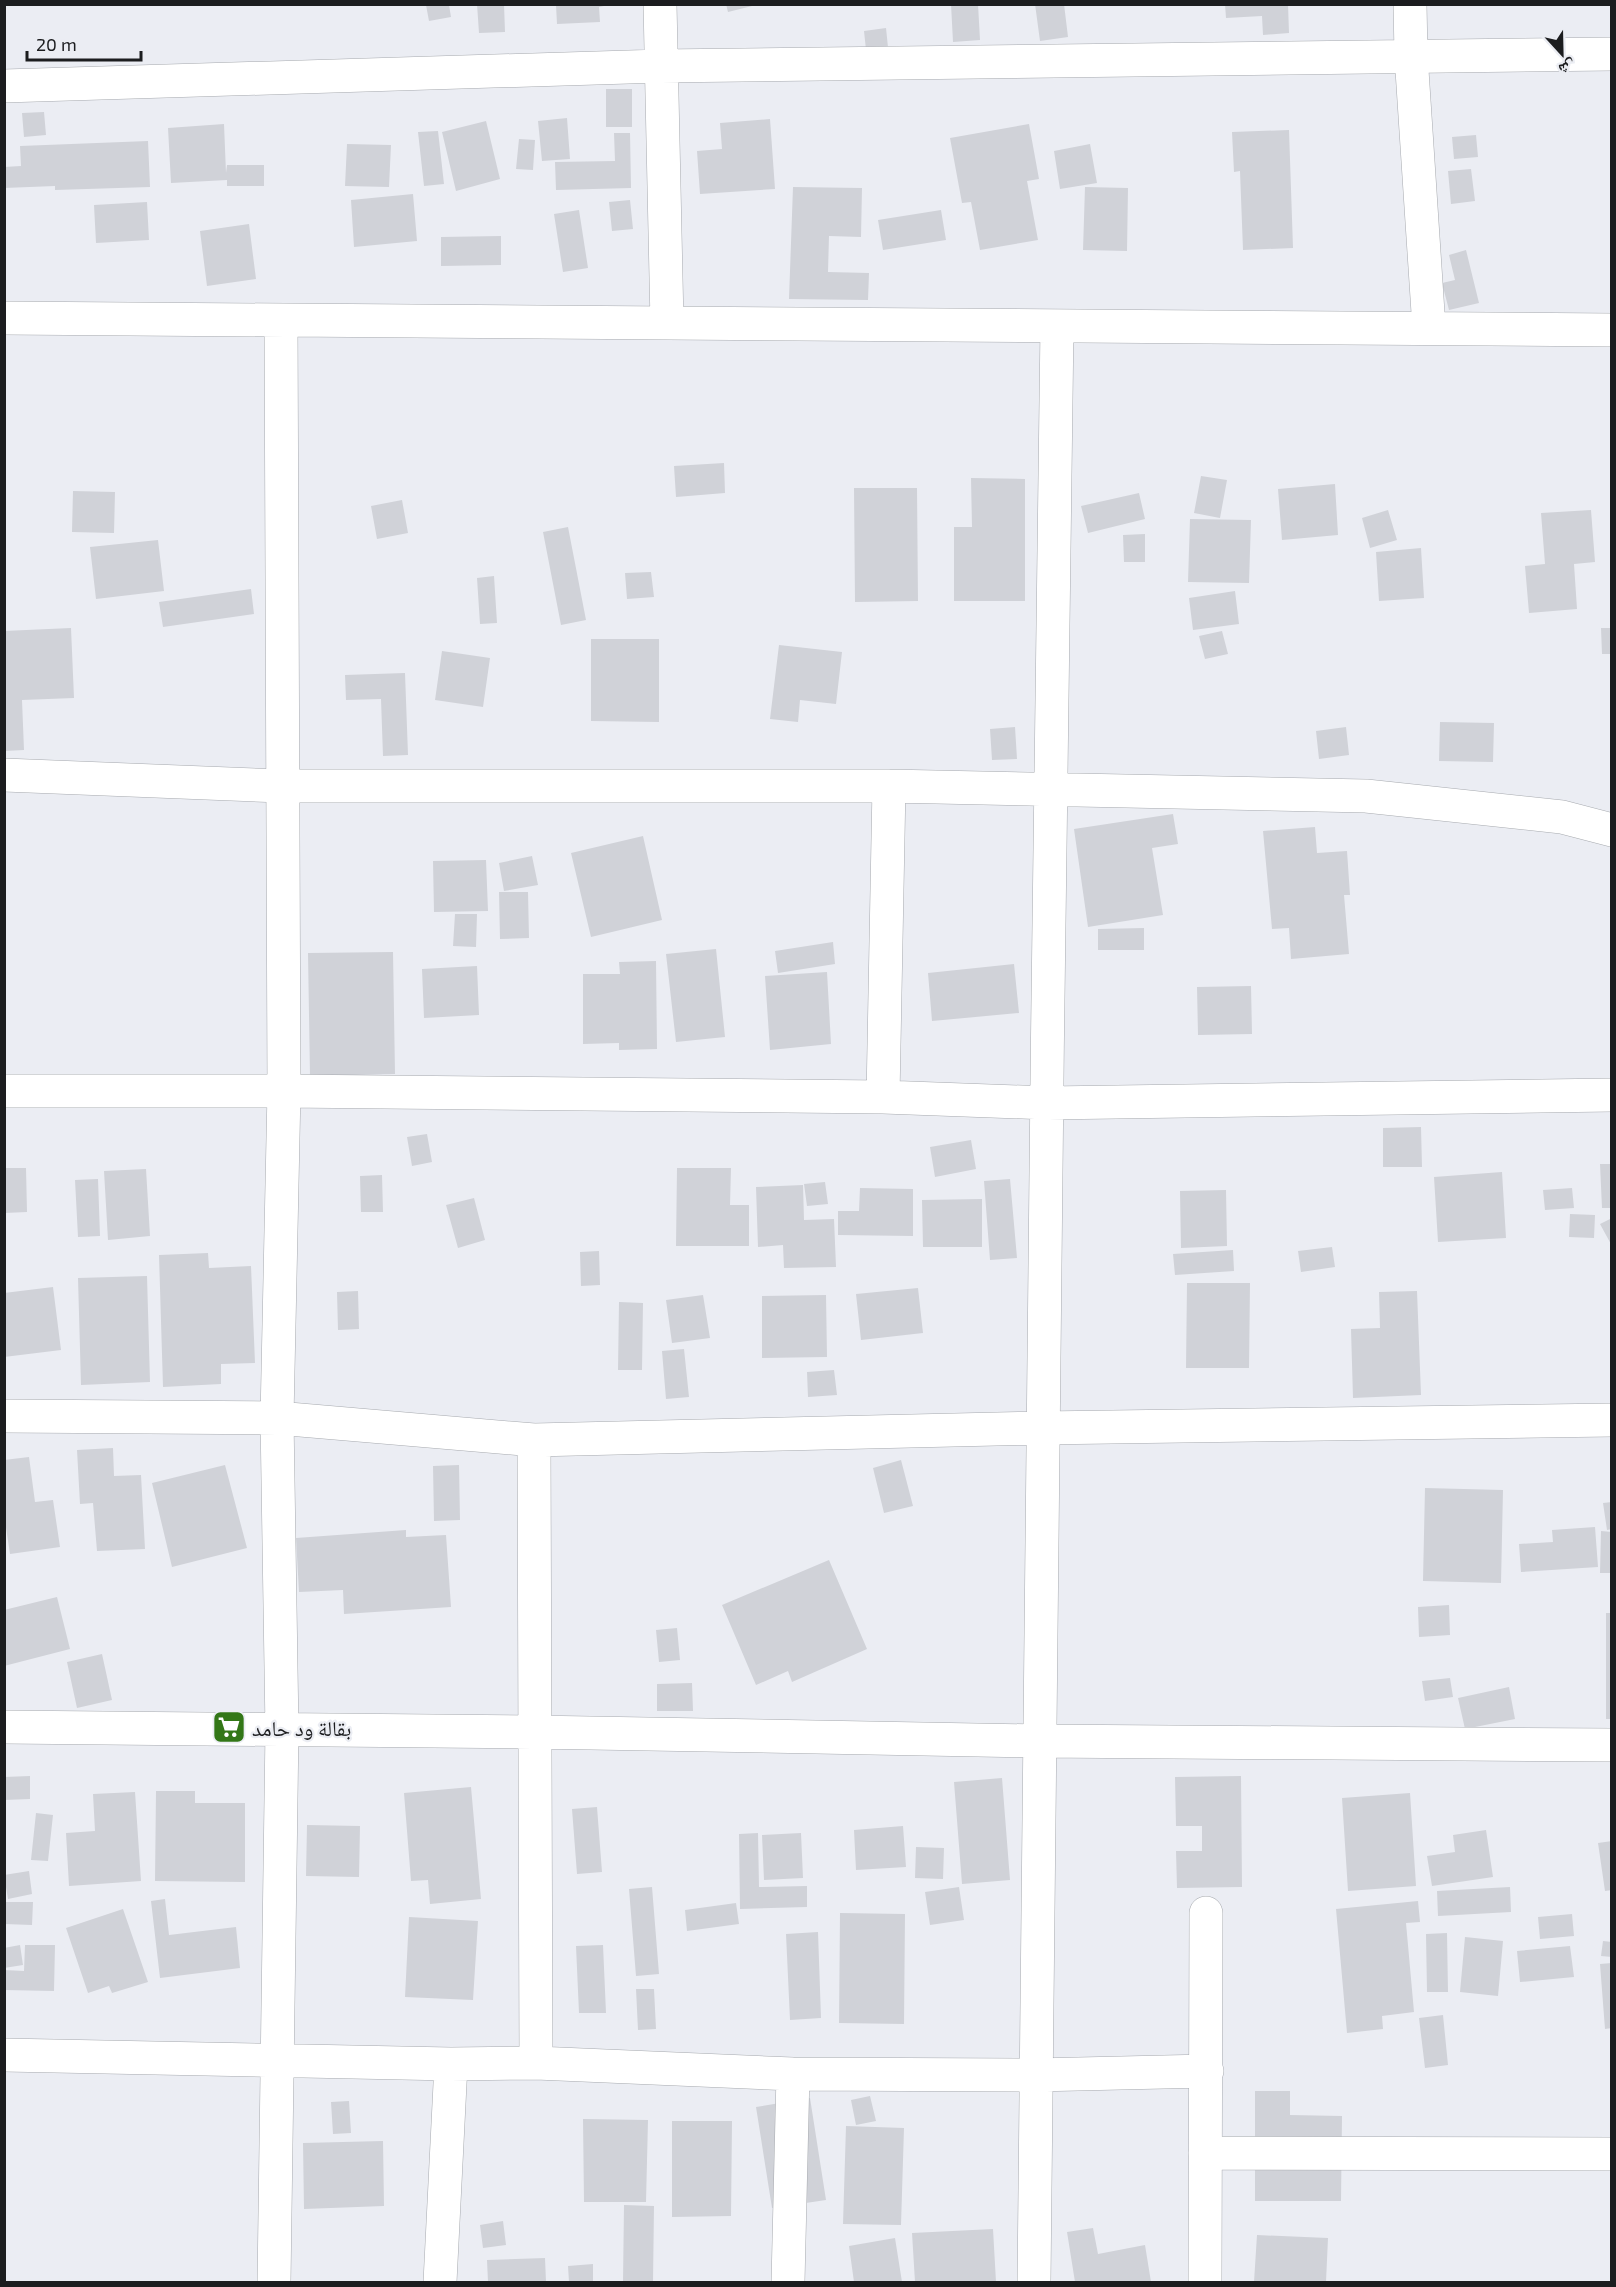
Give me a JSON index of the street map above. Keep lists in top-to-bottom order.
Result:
{
  "places": {
    "supermarket": ["بقالة ود حامد"]
  },
  "scale_bar": "20 m",
  "north": "bottom"
}
